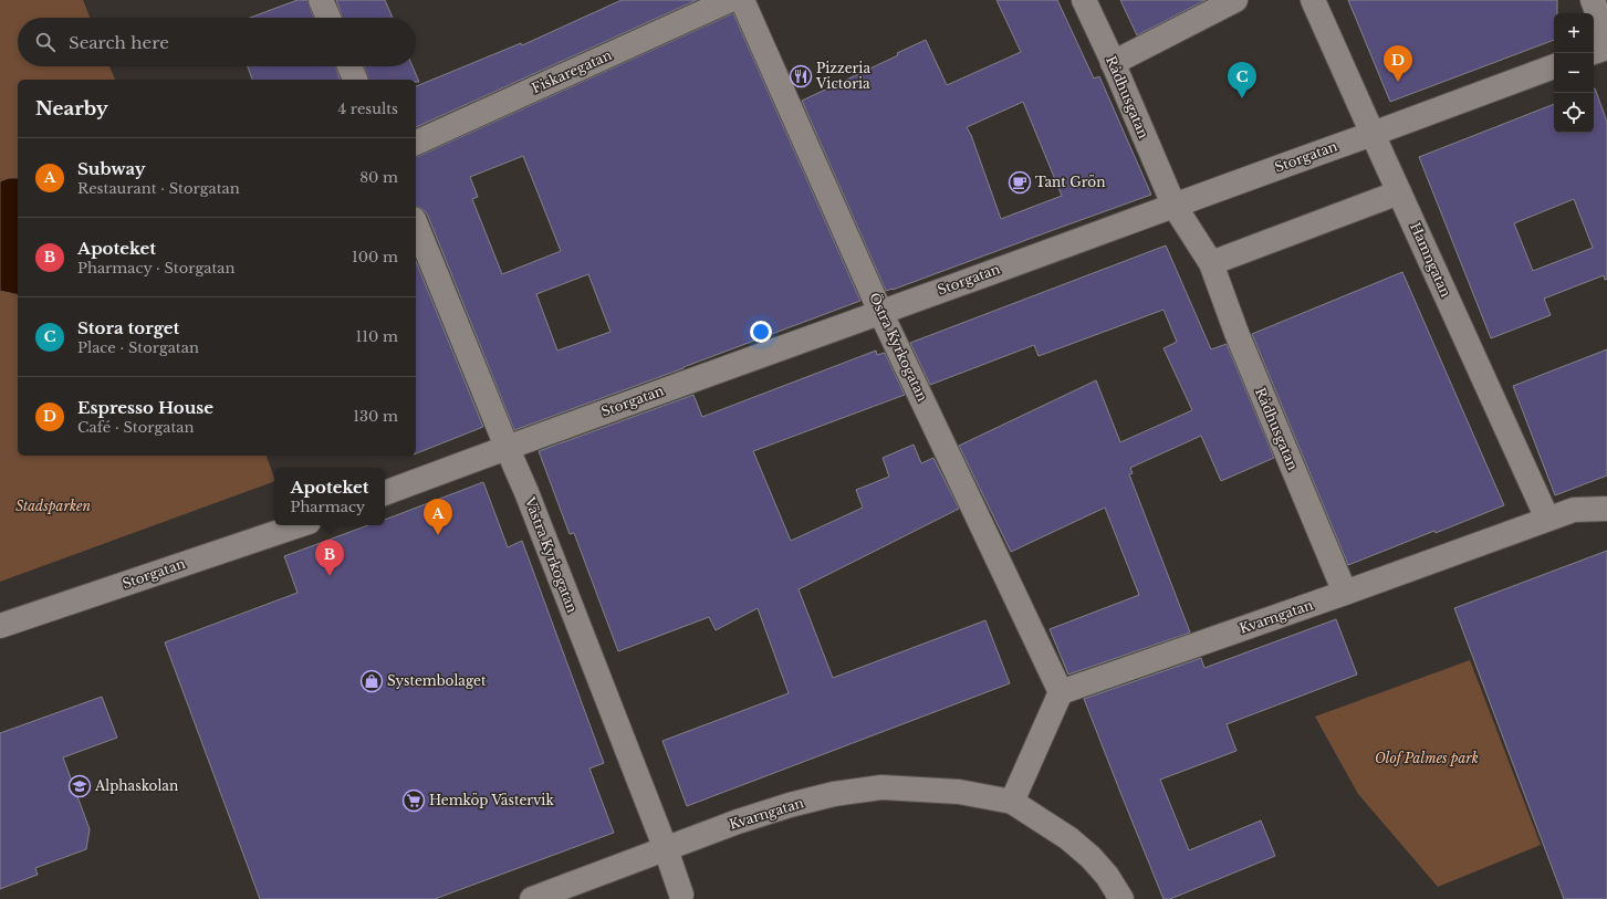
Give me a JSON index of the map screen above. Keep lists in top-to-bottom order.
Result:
{
  "streets": {
    "street": [
      "Fiskaregatan",
      "Rådhusgatan",
      "Storgatan",
      "Hamngatan",
      "Östra Kyrkogatan",
      "Västra Kyrkogatan",
      "Kvarngatan"
    ]
  },
  "crossings": [
    ["Rådhusgatan", "Storgatan"],
    ["Rådhusgatan", "Kvarngatan"],
    ["Storgatan", "Hamngatan"],
    ["Storgatan", "Östra Kyrkogatan"],
    ["Storgatan", "Västra Kyrkogatan"],
    ["Hamngatan", "Kvarngatan"],
    ["Östra Kyrkogatan", "Kvarngatan"],
    ["Västra Kyrkogatan", "Kvarngatan"]
  ],
  "parks": ["Stadsparken", "Olof Palmes park"],
  "places": {
    "restaurant": ["Pizzeria Victoria"],
    "cafe": ["Tant Grön"],
    "shop": ["Systembolaget"],
    "school or university": ["Alphaskolan"],
    "supermarket": ["Hemköp Västervik"]
  },
  "page": {
    "map_buttons": ["+", "−"],
    "search": "Search here",
    "pins": [
      "D",
      "C",
      "A",
      "B"
    ],
    "heading": ["Nearby", "4 results"],
    "list": [
      {
        "mark": "A",
        "name": "Subway",
        "note": "Restaurant · Storgatan",
        "value": "80 m"
      },
      {
        "mark": "B",
        "name": "Apoteket",
        "note": "Pharmacy · Storgatan",
        "value": "100 m"
      },
      {
        "mark": "C",
        "name": "Stora torget",
        "note": "Place · Storgatan",
        "value": "110 m"
      },
      {
        "mark": "D",
        "name": "Espresso House",
        "note": "Café · Storgatan",
        "value": "130 m"
      }
    ],
    "popup": ["Apoteket", "Pharmacy"]
  }
}
